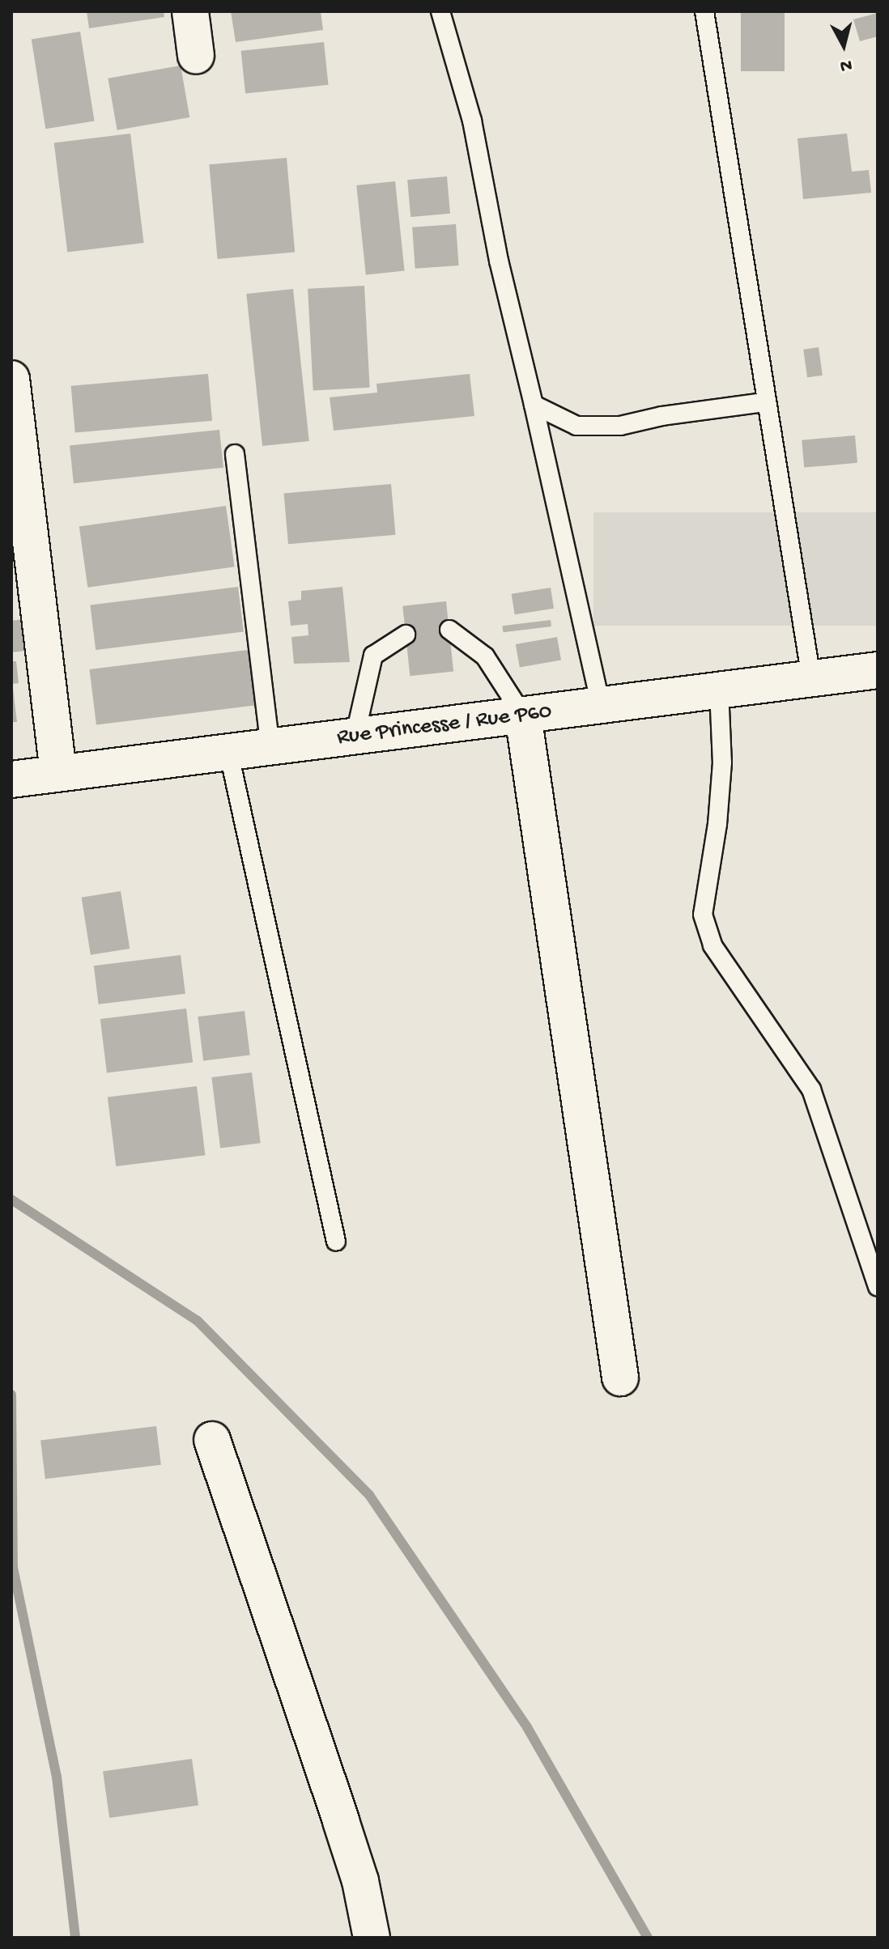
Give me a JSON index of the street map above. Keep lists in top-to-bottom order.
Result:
{
  "streets": {
    "street": ["Rue Princesse / Rue P60"]
  },
  "north": "bottom"
}
